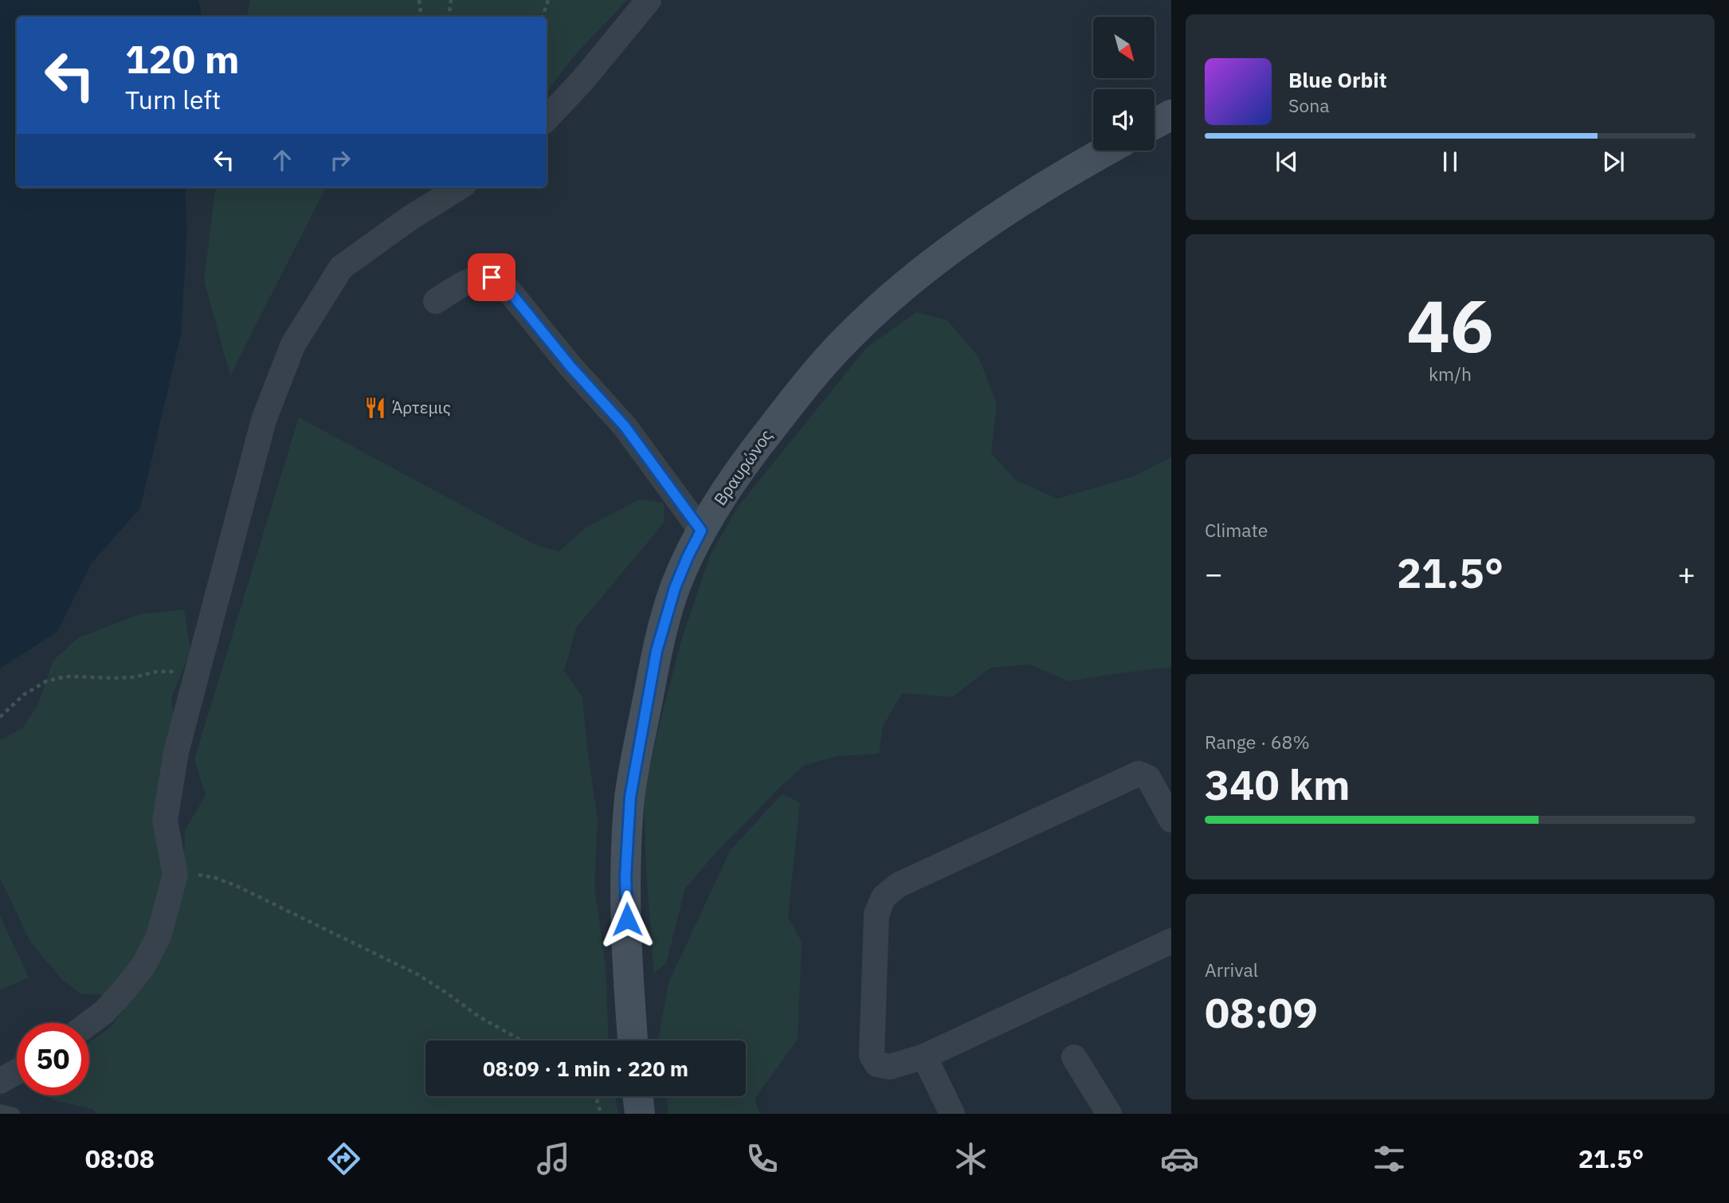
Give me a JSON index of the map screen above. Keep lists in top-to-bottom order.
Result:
{
  "streets": {
    "main road": ["Βραυρώνος"]
  },
  "places": {
    "restaurant": ["Άρτεμις"]
  },
  "north": "bottom right",
  "page": {
    "turn": ["120 m", "Turn left"],
    "song": ["Blue Orbit", "Sona"],
    "tile": [
      ["46", "km/h"],
      "Climate",
      ["Range · 68%", "340 km"],
      ["Arrival", "08:09"]
    ],
    "heat": ["−", "21.5°", "+"],
    "limit": "50",
    "trip": "08:09 · 1 min · 220 m",
    "tabs": ["08:08", "21.5°"]
  }
}
